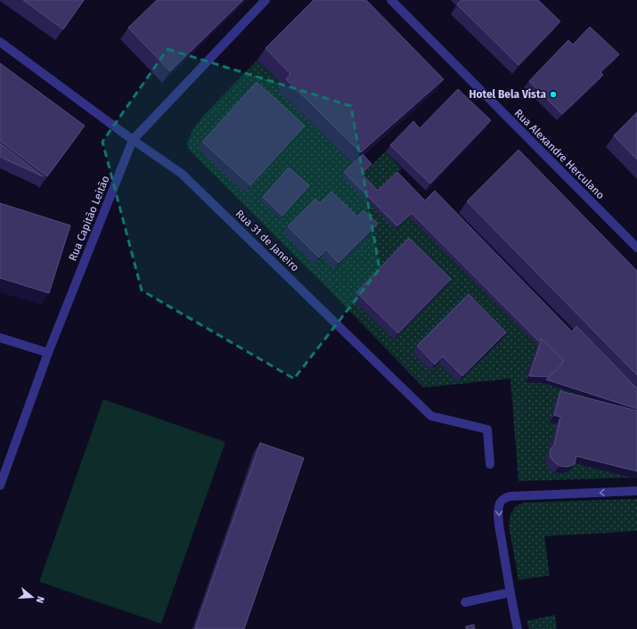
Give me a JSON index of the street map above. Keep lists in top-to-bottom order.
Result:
{
  "streets": {
    "street": ["Rua Alexandre Herculano", "Rua Capitão Leitão", "Rua 31 de Janeiro"]
  },
  "crossings": [
    ["Rua Capitão Leitão", "Rua 31 de Janeiro"]
  ],
  "places": ["Hotel Bela Vista"],
  "north": "right"
}
